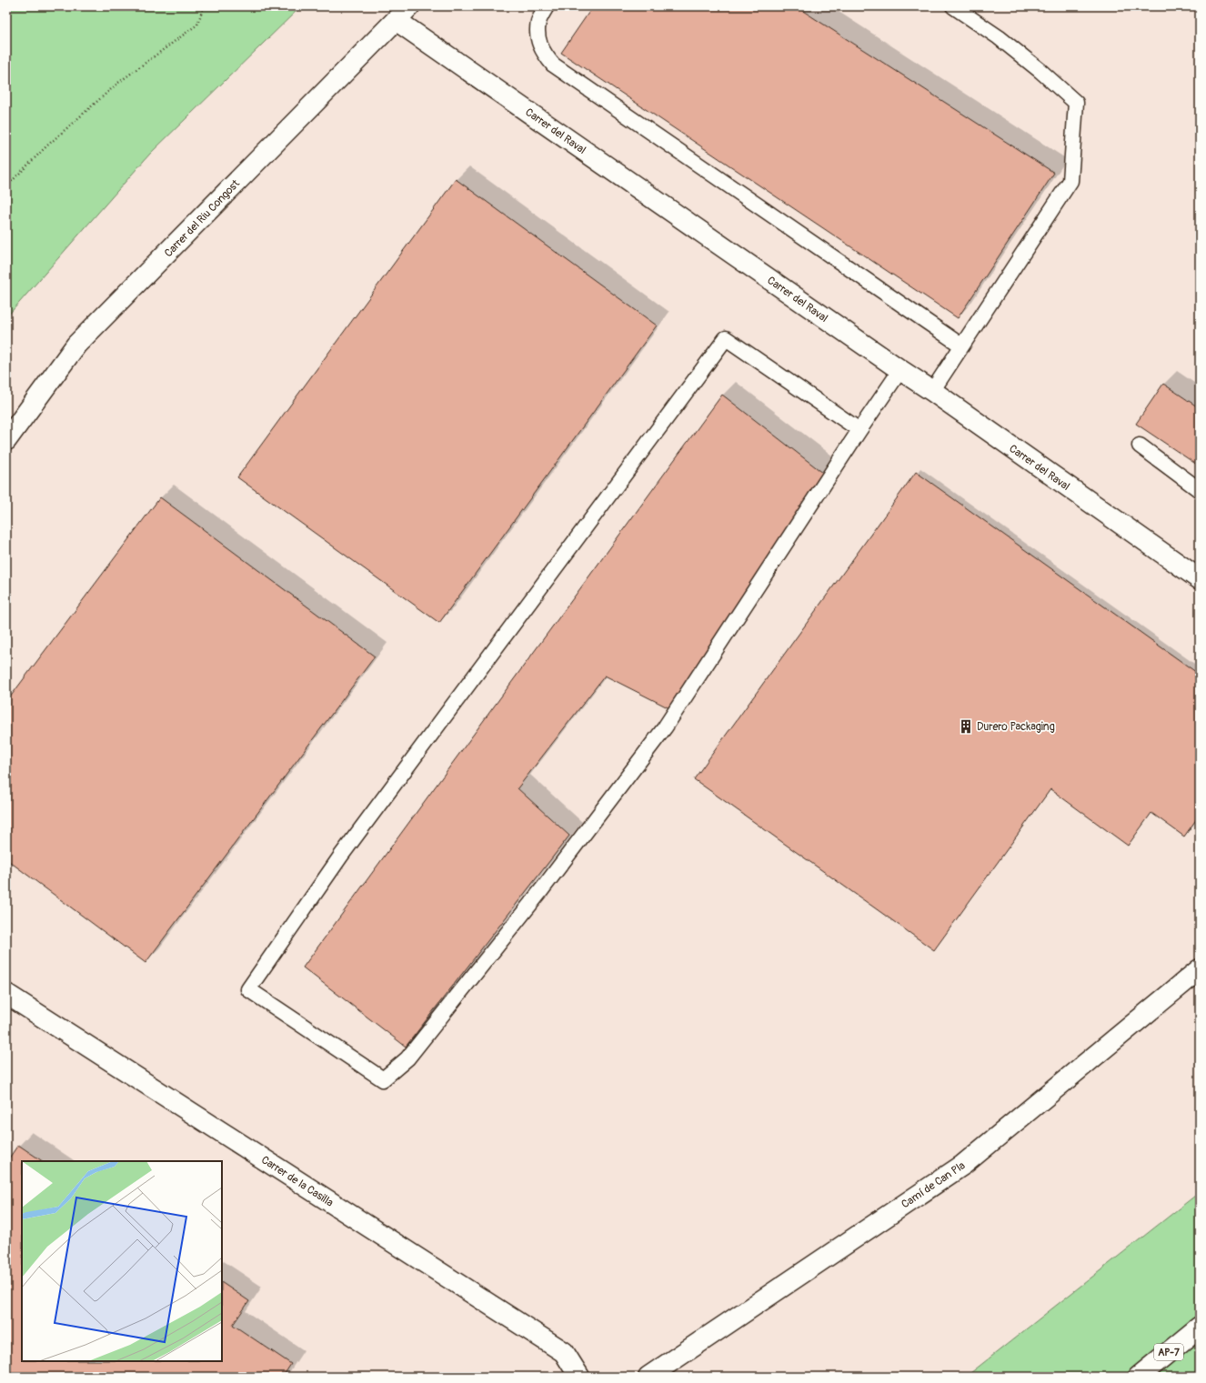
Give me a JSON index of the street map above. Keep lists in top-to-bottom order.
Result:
{
  "streets": {
    "main road": [
      "Carrer del Raval",
      "Carrer del Riu Congost",
      "Carrer de la Casilla",
      "Camí de Can Pla",
      "AP-7"
    ]
  },
  "crossings": [
    ["Carrer del Raval", "Carrer del Riu Congost"]
  ],
  "places": {
    "building": ["Durero Packaging"]
  }
}
